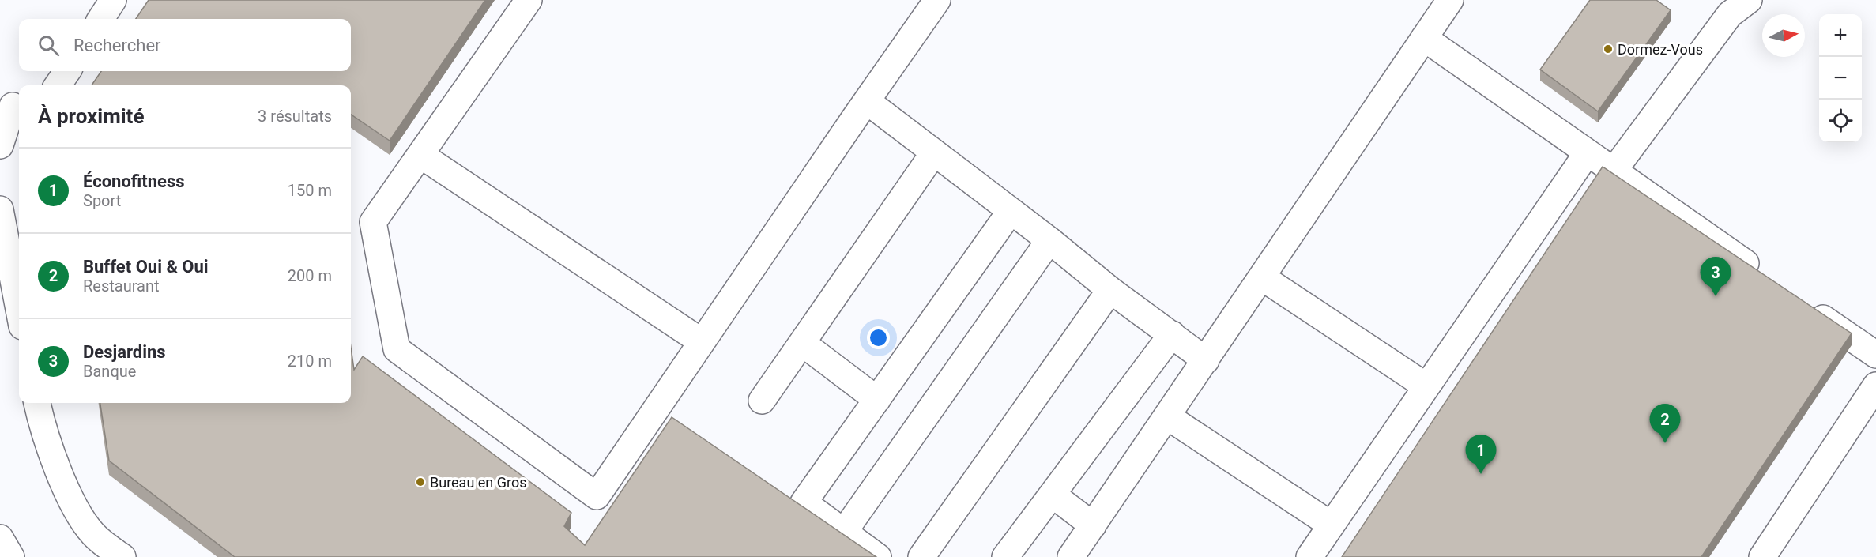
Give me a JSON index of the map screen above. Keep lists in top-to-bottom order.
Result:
{
  "places": ["Dormez-Vous", "Bureau en Gros"],
  "north": "right",
  "page": {
    "map_buttons": ["+", "−"],
    "search": "Rechercher",
    "heading": ["À proximité", "3 résultats"],
    "list": [
      {
        "mark": "1",
        "name": "Éconofitness",
        "note": "Sport",
        "value": "150 m"
      },
      {
        "mark": "2",
        "name": "Buffet Oui & Oui",
        "note": "Restaurant",
        "value": "200 m"
      },
      {
        "mark": "3",
        "name": "Desjardins",
        "note": "Banque",
        "value": "210 m"
      }
    ],
    "pins": ["3", "2", "1"]
  }
}
